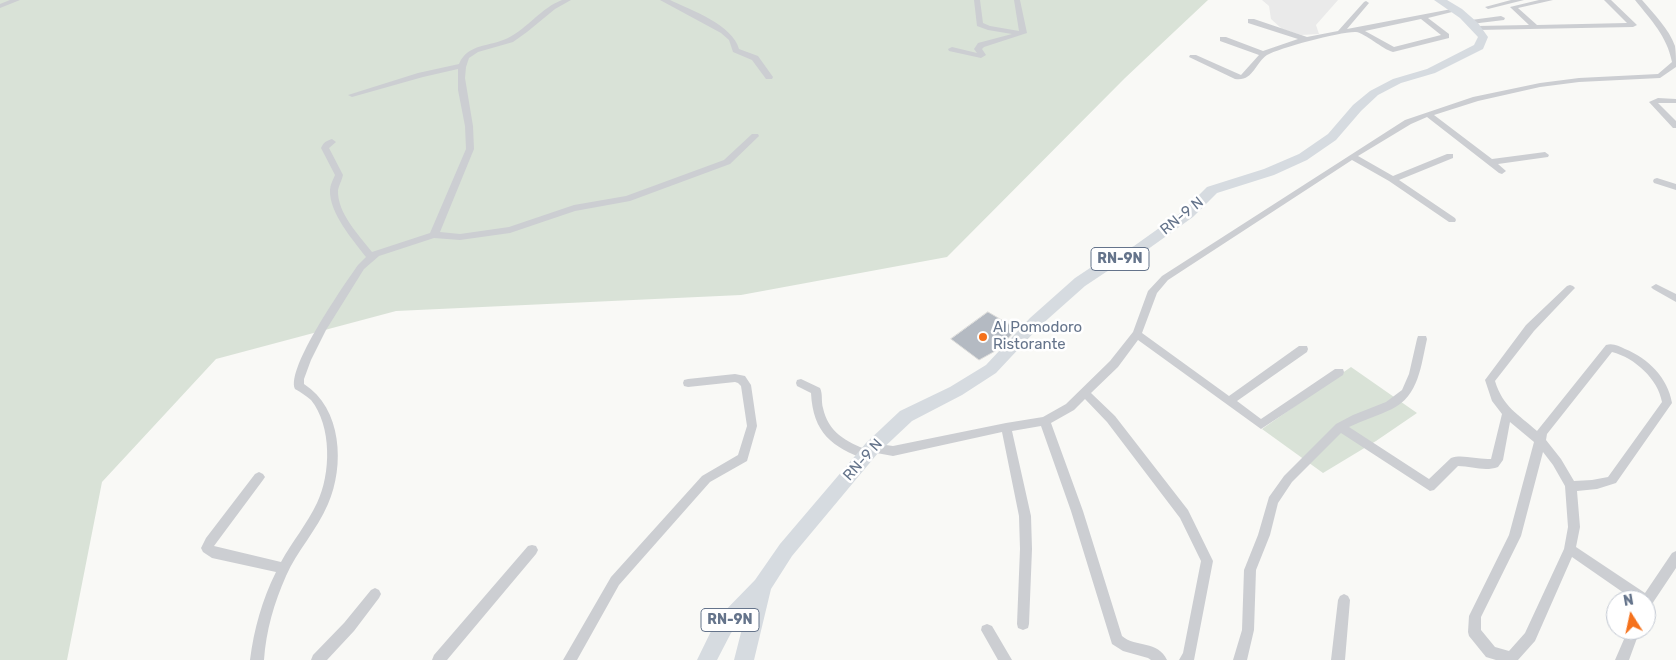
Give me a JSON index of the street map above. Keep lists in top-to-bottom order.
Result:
{
  "streets": {
    "main road": ["RN-9 N", "RN-9N"]
  },
  "crossings": [
    ["RN-9 N", "RN-9N"]
  ],
  "places": ["Al Pomodoro Ristorante"],
  "north": "top"
}
